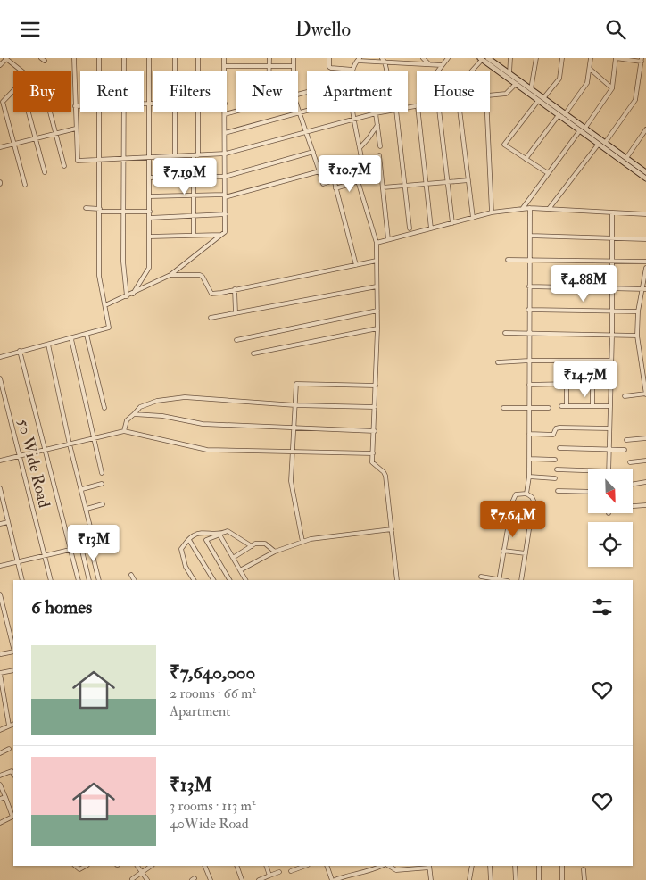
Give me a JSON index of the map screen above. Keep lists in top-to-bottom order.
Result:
{
  "streets": {
    "street": ["50 Wide Road"]
  },
  "north": "bottom right",
  "page": {
    "header": "Dwello",
    "chip": [
      "Buy",
      "Rent",
      "Filters",
      "New",
      "Apartment",
      "House"
    ],
    "price": [
      "₹10.7M",
      "₹7.19M",
      "₹4.88M",
      "₹14.7M",
      "₹7.64M",
      "₹13M"
    ],
    "heading": "6 homes",
    "list": [
      {
        "name": "₹7,640,000",
        "note": "2 rooms · 66 m² · Apartment"
      },
      {
        "name": "₹13M",
        "note": "3 rooms · 113 m² · 40Wide Road"
      }
    ]
  }
}
